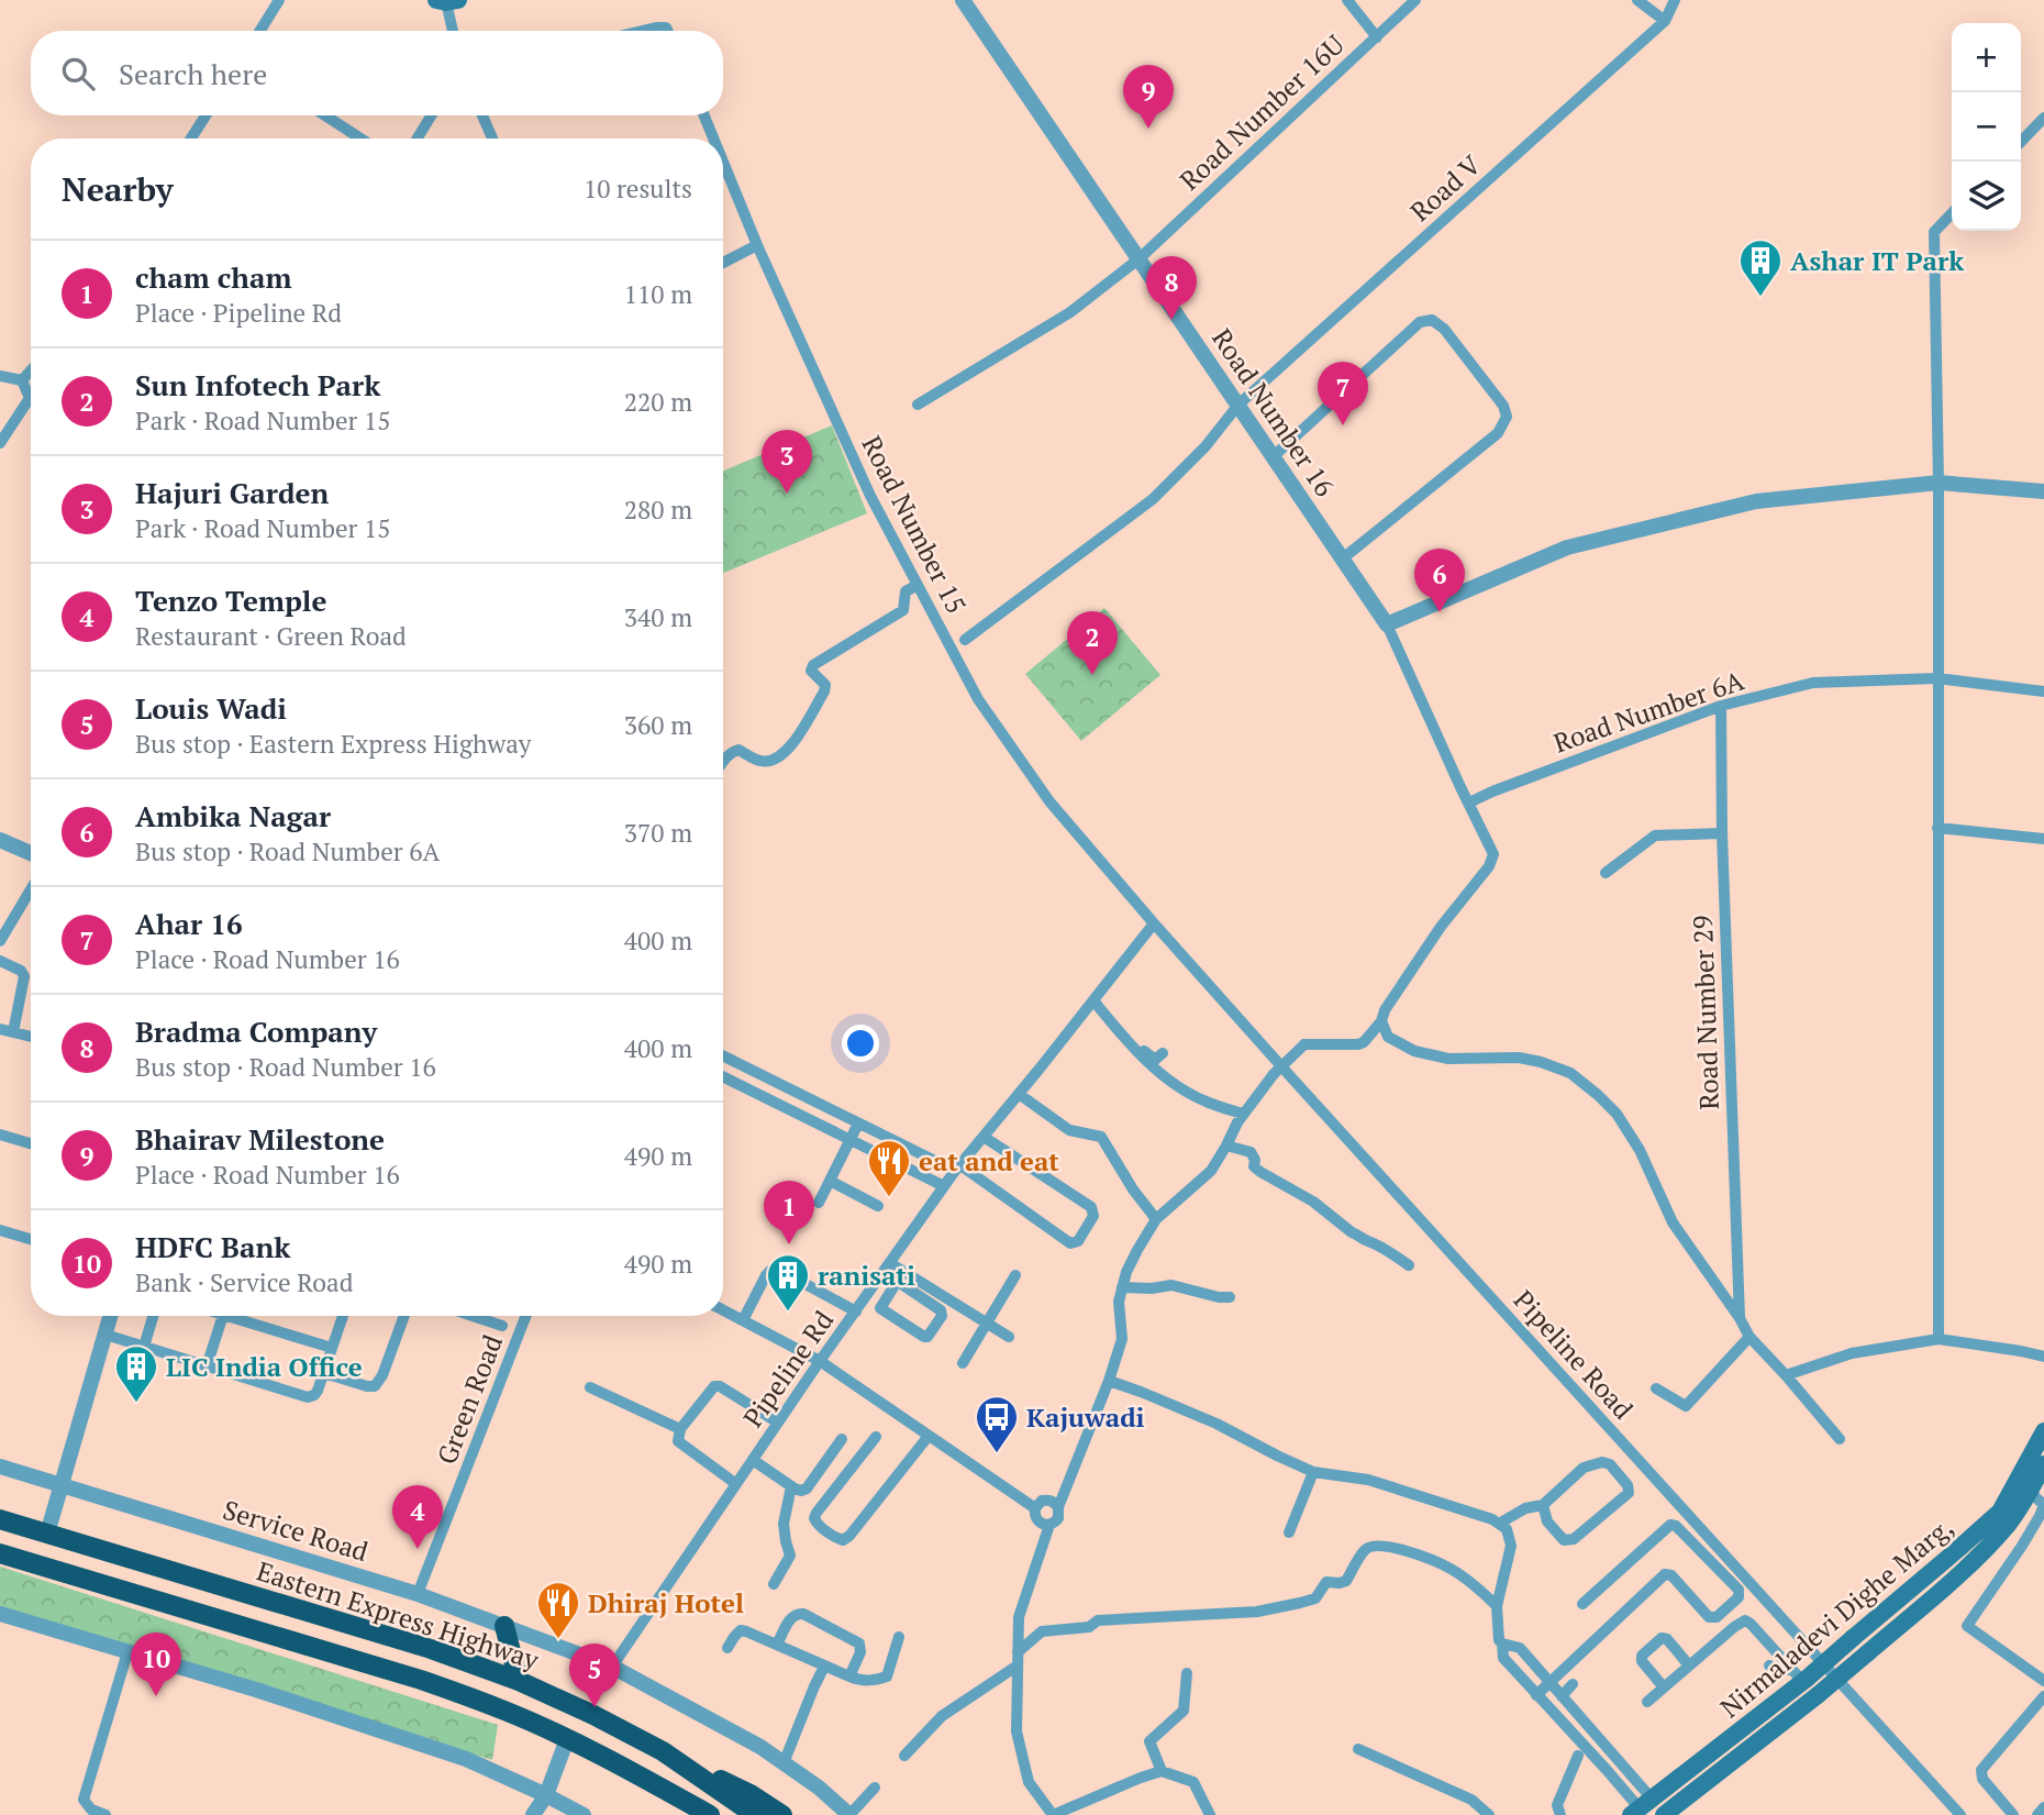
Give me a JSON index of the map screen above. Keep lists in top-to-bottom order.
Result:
{
  "streets": {
    "highway": ["Eastern Express Highway"],
    "main road": ["Nirmaladevi Dighe Marg,"],
    "street": [
      "Road Number 16U",
      "Road V",
      "Road Number 16",
      "Road Number 15",
      "Road Number 6A",
      "Road Number 29",
      "Pipeline Road",
      "Pipeline Rd",
      "Green Road",
      "Service Road"
    ]
  },
  "crossings": [
    ["Road Number 16U", "Road Number 16"],
    ["Road V", "Road Number 16"],
    ["Road Number 15", "Pipeline Road"],
    ["Road Number 15", "Pipeline Rd"],
    ["Road Number 6A", "Road Number 29"],
    ["Pipeline Road", "Pipeline Rd"],
    ["Pipeline Rd", "Service Road"],
    ["Green Road", "Service Road"]
  ],
  "places": {
    "building": ["Ashar IT Park", "ranisati", "LIC India Office"],
    "restaurant": ["eat and eat", "Dhiraj Hotel"],
    "bus stop": ["Kajuwadi"]
  },
  "page": {
    "map_buttons": ["+", "−"],
    "search": "Search here",
    "pins": [
      "9",
      "8",
      "7",
      "3",
      "6",
      "2",
      "1",
      "4",
      "10",
      "5"
    ],
    "heading": ["Nearby", "10 results"],
    "list": [
      {
        "mark": "1",
        "name": "cham cham",
        "note": "Place · Pipeline Rd",
        "value": "110 m"
      },
      {
        "mark": "2",
        "name": "Sun Infotech Park",
        "note": "Park · Road Number 15",
        "value": "220 m"
      },
      {
        "mark": "3",
        "name": "Hajuri Garden",
        "note": "Park · Road Number 15",
        "value": "280 m"
      },
      {
        "mark": "4",
        "name": "Tenzo Temple",
        "note": "Restaurant · Green Road",
        "value": "340 m"
      },
      {
        "mark": "5",
        "name": "Louis Wadi",
        "note": "Bus stop · Eastern Express Highway",
        "value": "360 m"
      },
      {
        "mark": "6",
        "name": "Ambika Nagar",
        "note": "Bus stop · Road Number 6A",
        "value": "370 m"
      },
      {
        "mark": "7",
        "name": "Ahar 16",
        "note": "Place · Road Number 16",
        "value": "400 m"
      },
      {
        "mark": "8",
        "name": "Bradma Company",
        "note": "Bus stop · Road Number 16",
        "value": "400 m"
      },
      {
        "mark": "9",
        "name": "Bhairav Milestone",
        "note": "Place · Road Number 16",
        "value": "490 m"
      },
      {
        "mark": "10",
        "name": "HDFC Bank",
        "note": "Bank · Service Road",
        "value": "490 m"
      }
    ]
  }
}
